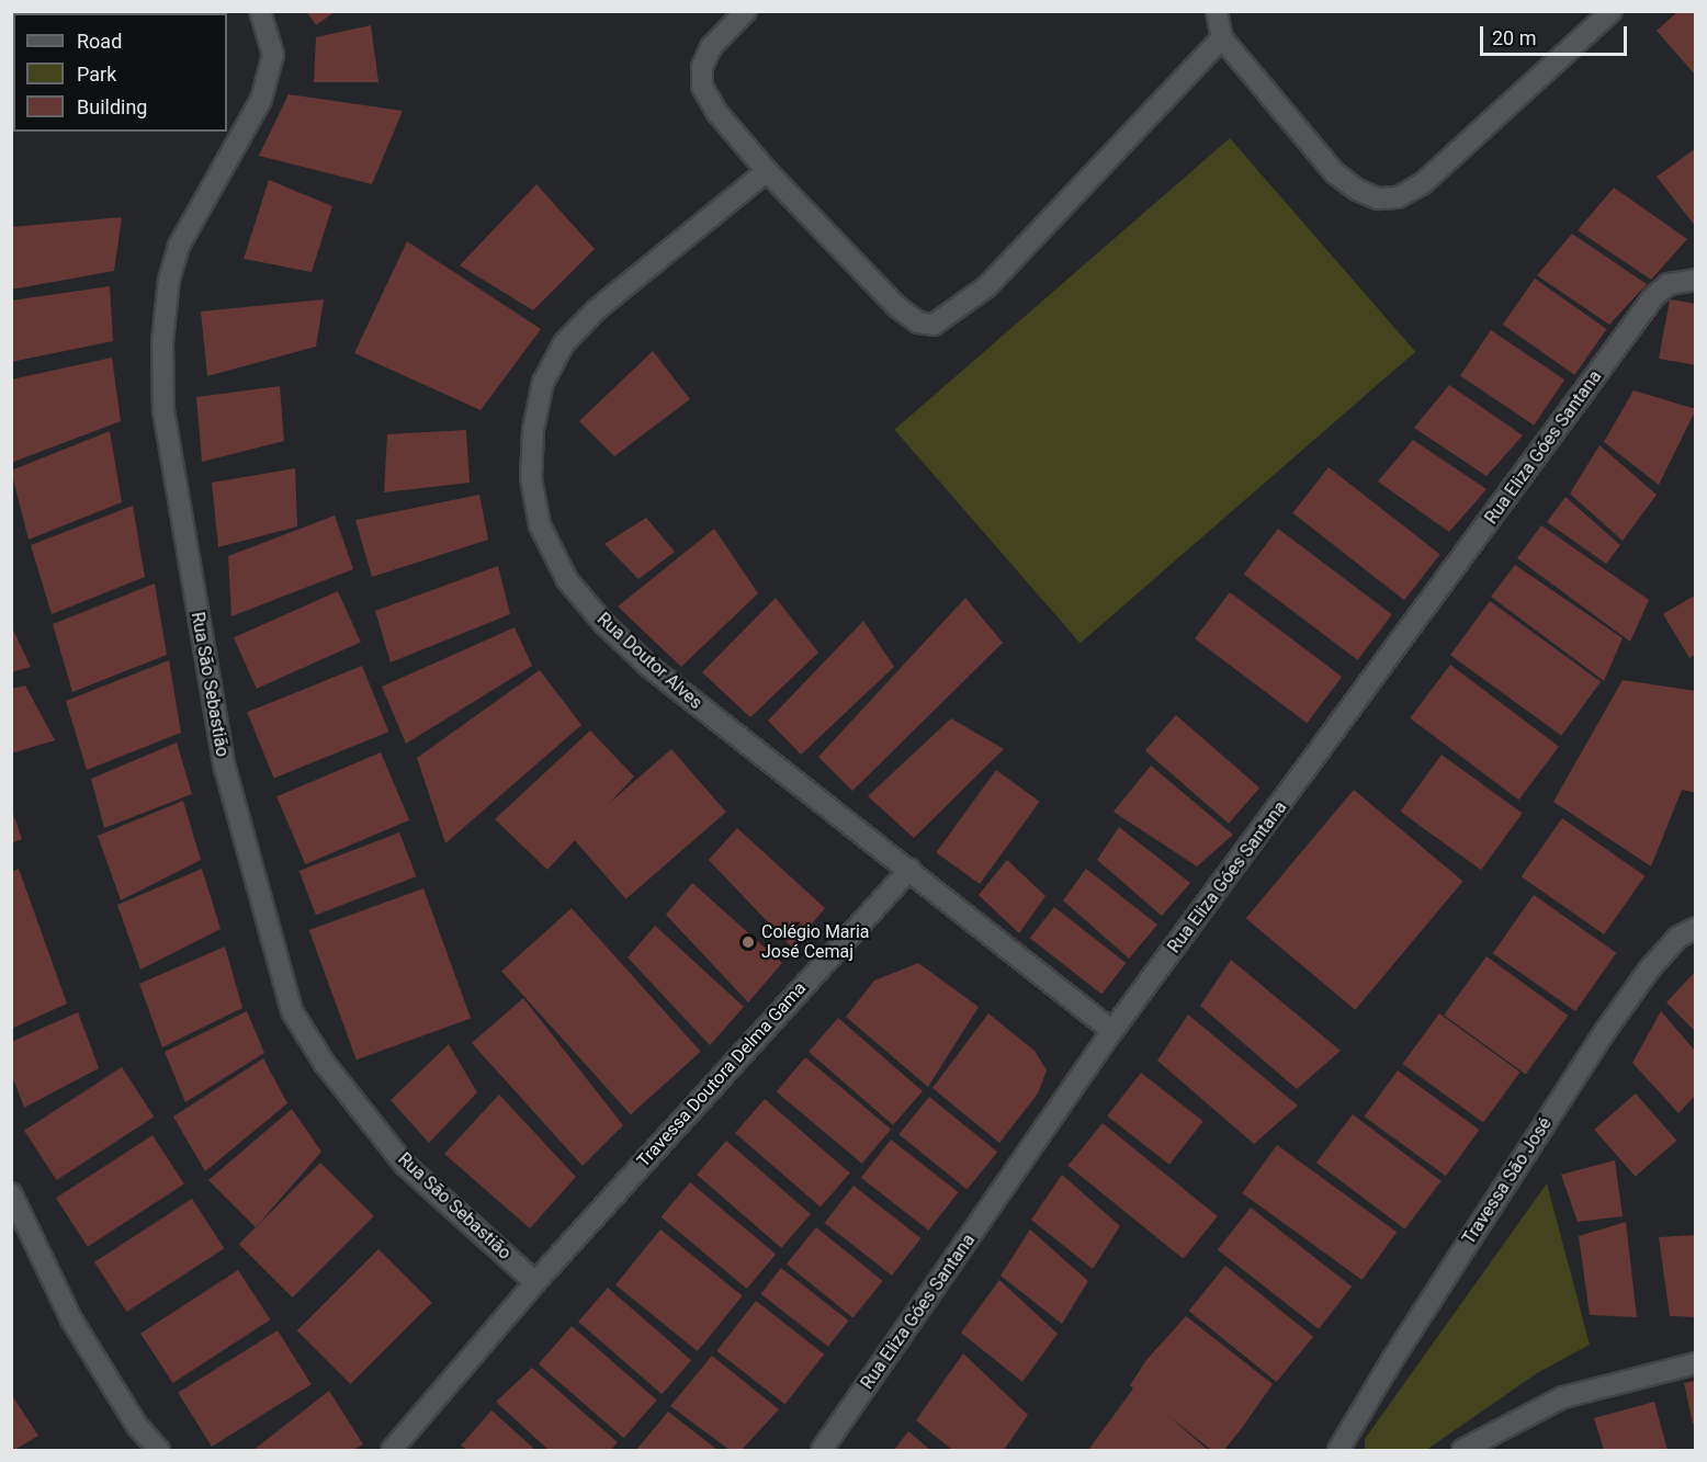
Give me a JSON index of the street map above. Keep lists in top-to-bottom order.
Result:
{
  "streets": {
    "street": [
      "Rua Eliza Góes Santana",
      "Rua Doutor Alves",
      "Rua São Sebastião",
      "Travessa Doutora Delma Gama",
      "Travessa São José"
    ]
  },
  "crossings": [
    ["Rua Eliza Góes Santana", "Rua Doutor Alves"],
    ["Rua Doutor Alves", "Travessa Doutora Delma Gama"],
    ["Rua São Sebastião", "Travessa Doutora Delma Gama"]
  ],
  "places": ["Colégio Maria José Cemaj"],
  "legend": ["Road", "Park", "Building"],
  "scale_bar": "20 m"
}
